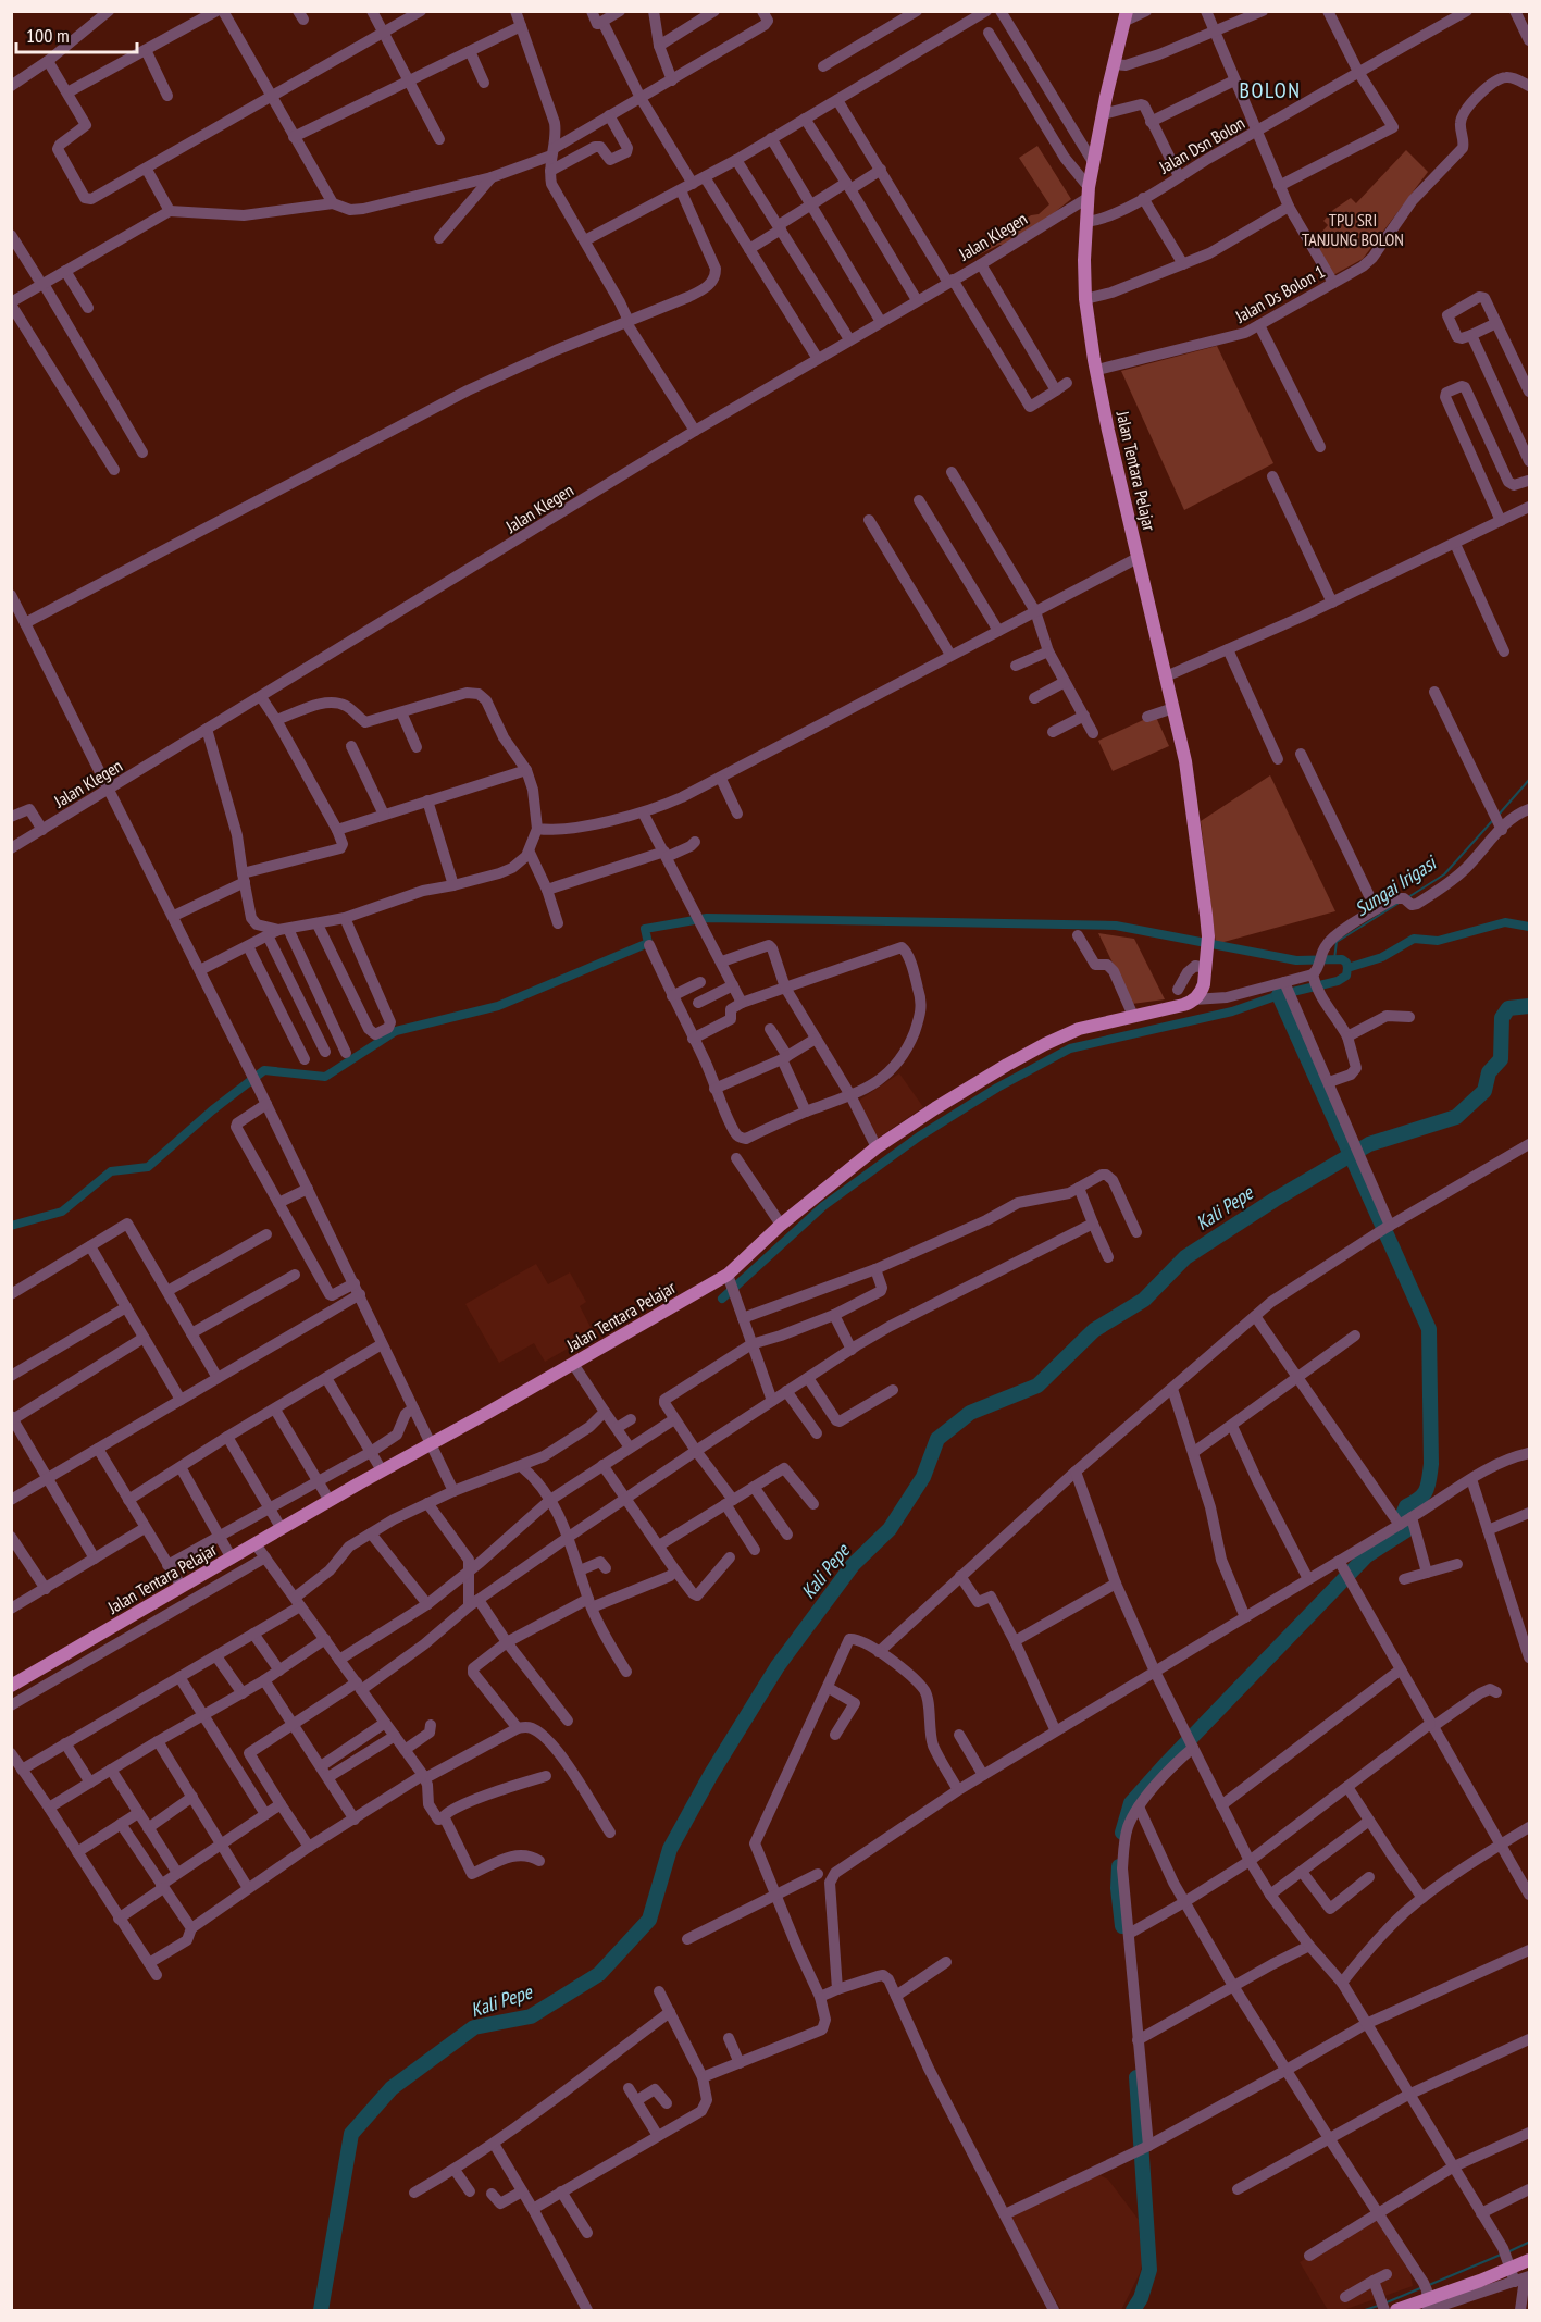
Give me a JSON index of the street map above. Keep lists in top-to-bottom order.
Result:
{
  "streets": {
    "main road": ["Jalan Tentara Pelajar"],
    "street": ["Jalan Dsn Bolon", "Jalan Klegen", "Jalan Ds Bolon 1"]
  },
  "crossings": [
    ["Jalan Dsn Bolon", "Jalan Tentara Pelajar"],
    ["Jalan Klegen", "Jalan Tentara Pelajar"],
    ["Jalan Ds Bolon 1", "Jalan Tentara Pelajar"]
  ],
  "districts": ["BOLON"],
  "water": ["Sungai Irigasi", "Kali Pepe"],
  "parks": ["TPU SRI TANJUNG BOLON"],
  "scale_bar": "100 m"
}
